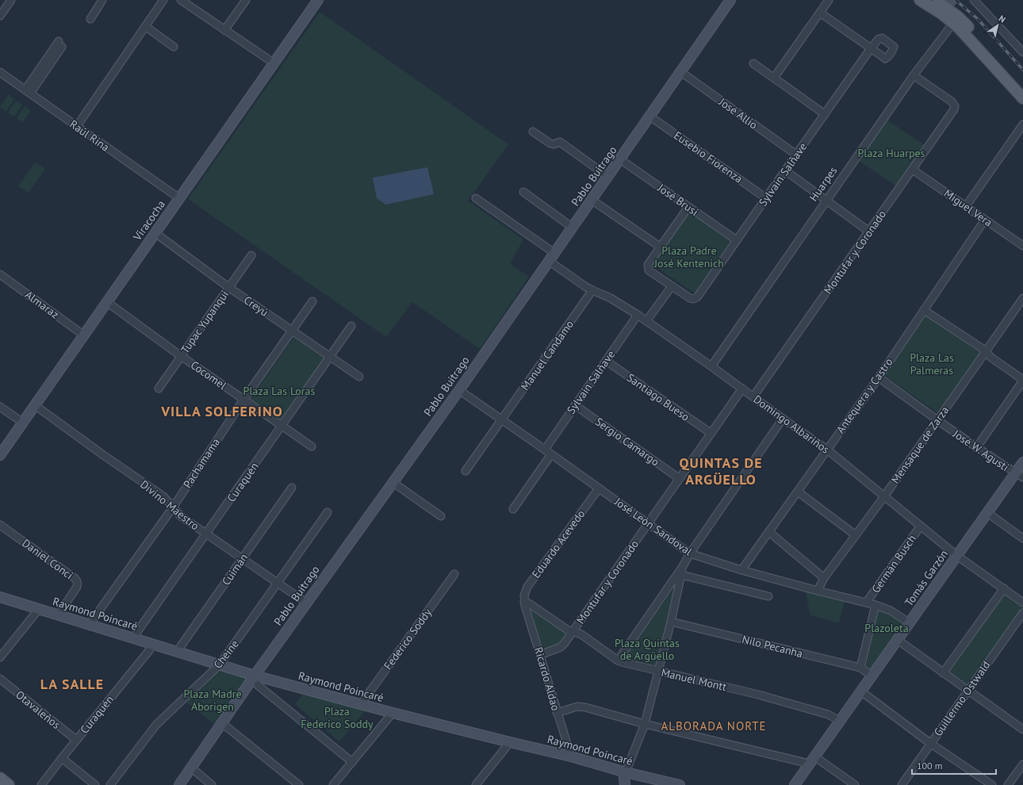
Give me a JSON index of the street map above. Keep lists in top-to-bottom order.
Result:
{
  "streets": {
    "main road": [
      "Pablo Buitrago",
      "Viracocha",
      "Tomás Garzón",
      "Raymond Poincaré"
    ],
    "street": [
      "José Allio",
      "Raúl Rina",
      "Eusebio Fiorenza",
      "Sylvain Salñave",
      "Huarpes",
      "José Brusi",
      "Miguel Vera",
      "Montufar y Coronado",
      "Almaraz",
      "Creyú",
      "Tupac Yupanqui",
      "Manuel Candamo",
      "Cocomel",
      "Antequera y Castro",
      "Santiago Bueso",
      "Domingo Albariños",
      "Sergio Camargo",
      "Mensaque de Zarza",
      "José W. Agusti",
      "Pachamama",
      "Curaquén",
      "Divino Maestro",
      "José León Sandoval",
      "Eduardo Acevedo",
      "Daniel Conci",
      "Germán Busch",
      "Cuimán",
      "Federico Soddy",
      "Nilo Pecanha",
      "Cheine",
      "Ricardo Aldao",
      "Manuel Montt",
      "Guillermo Ostwald",
      "Otavaleños"
    ]
  },
  "crossings": [
    ["José Allio", "Sylvain Salñave"],
    ["José Allio", "Pablo Buitrago"],
    ["Raúl Rina", "Viracocha"],
    ["Eusebio Fiorenza", "Sylvain Salñave"],
    ["Eusebio Fiorenza", "Pablo Buitrago"],
    ["Sylvain Salñave", "José Brusi"],
    ["Sylvain Salñave", "Santiago Bueso"],
    ["Sylvain Salñave", "Domingo Albariños"],
    ["Sylvain Salñave", "Sergio Camargo"],
    ["Sylvain Salñave", "José León Sandoval"],
    ["Pablo Buitrago", "José Brusi"],
    ["Pablo Buitrago", "Domingo Albariños"],
    ["Pablo Buitrago", "Divino Maestro"],
    ["Pablo Buitrago", "José León Sandoval"],
    ["Pablo Buitrago", "Raymond Poincaré"],
    ["Huarpes", "Montufar y Coronado"],
    ["Huarpes", "Domingo Albariños"],
    ["Miguel Vera", "Montufar y Coronado"],
    ["Miguel Vera", "Antequera y Castro"],
    ["Viracocha", "Almaraz"],
    ["Viracocha", "Creyú"],
    ["Viracocha", "Cocomel"],
    ["Viracocha", "Divino Maestro"],
    ["Montufar y Coronado", "Santiago Bueso"],
    ["Montufar y Coronado", "Domingo Albariños"],
    ["Montufar y Coronado", "Sergio Camargo"],
    ["Montufar y Coronado", "José León Sandoval"],
    ["Montufar y Coronado", "Ricardo Aldao"],
    ["Montufar y Coronado", "Manuel Montt"],
    ["Creyú", "Tupac Yupanqui"],
    ["Creyú", "Pachamama"],
    ["Creyú", "Curaquén"],
    ["Tupac Yupanqui", "Cocomel"],
    ["Manuel Candamo", "Domingo Albariños"],
    ["Manuel Candamo", "José León Sandoval"],
    ["Cocomel", "Pachamama"],
    ["Cocomel", "Curaquén"],
    ["Antequera y Castro", "Domingo Albariños"],
    ["Antequera y Castro", "José W. Agusti"],
    ["Antequera y Castro", "José León Sandoval"],
    ["Domingo Albariños", "Mensaque de Zarza"],
    ["Domingo Albariños", "Germán Busch"],
    ["Domingo Albariños", "Tomás Garzón"],
    ["Mensaque de Zarza", "José W. Agusti"],
    ["Mensaque de Zarza", "José León Sandoval"],
    ["José W. Agusti", "Tomás Garzón"],
    ["Pachamama", "Divino Maestro"],
    ["Pachamama", "Raymond Poincaré"],
    ["Curaquén", "Divino Maestro"],
    ["Curaquén", "Raymond Poincaré"],
    ["Curaquén", "Otavaleños"],
    ["Divino Maestro", "Cuimán"],
    ["Divino Maestro", "Cheine"],
    ["José León Sandoval", "Eduardo Acevedo"],
    ["José León Sandoval", "Germán Busch"],
    ["José León Sandoval", "Tomás Garzón"],
    ["Eduardo Acevedo", "Ricardo Aldao"],
    ["Eduardo Acevedo", "Manuel Montt"],
    ["Daniel Conci", "Raymond Poincaré"],
    ["Germán Busch", "Nilo Pecanha"],
    ["Cuimán", "Raymond Poincaré"],
    ["Tomás Garzón", "Nilo Pecanha"],
    ["Tomás Garzón", "Manuel Montt"],
    ["Raymond Poincaré", "Federico Soddy"],
    ["Raymond Poincaré", "Cheine"],
    ["Raymond Poincaré", "Ricardo Aldao"],
    ["Ricardo Aldao", "Manuel Montt"]
  ],
  "districts": [
    "VILLA SOLFERINO",
    "QUINTAS DE ARGÜELLO",
    "LA SALLE",
    "ALBORADA NORTE"
  ],
  "parks": [
    "Plaza Huarpes",
    "Plaza Padre José Kentenich",
    "Plaza Las Palmeras",
    "Plaza Las Loras",
    "Plazoleta",
    "Plaza Quintas de Argüello",
    "Plaza Madre Aborigen",
    "Plaza Federico Soddy"
  ],
  "scale_bar": "100 m",
  "north": "top right"
}
